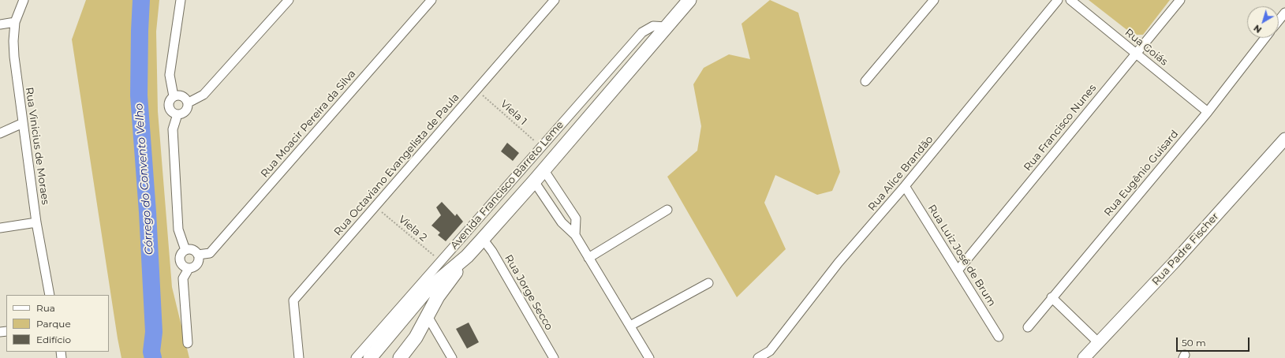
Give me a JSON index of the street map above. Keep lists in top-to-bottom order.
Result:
{
  "streets": {
    "main road": ["Avenida Francisco Barreto Leme", "Rua Padre Fischer"],
    "street": [
      "Rua Goiás",
      "Rua Moacir Pereira da Silva",
      "Rua Francisco Nunes",
      "Rua Vinicius de Moraes",
      "Rua Octaviano Evangelista de Paula",
      "Rua Alice Brandão",
      "Rua Eugênio Guisard",
      "Rua Luiz José de Brum",
      "Rua Jorge Secco"
    ],
    "path": ["Viela 1", "Viela 2"]
  },
  "crossings": [
    ["Rua Goiás", "Rua Francisco Nunes"],
    ["Rua Goiás", "Rua Eugênio Guisard"],
    ["Viela 1", "Rua Octaviano Evangelista de Paula"],
    ["Viela 1", "Avenida Francisco Barreto Leme"],
    ["Rua Francisco Nunes", "Rua Luiz José de Brum"],
    ["Rua Octaviano Evangelista de Paula", "Viela 2"],
    ["Rua Alice Brandão", "Rua Luiz José de Brum"],
    ["Avenida Francisco Barreto Leme", "Viela 2"],
    ["Avenida Francisco Barreto Leme", "Rua Jorge Secco"]
  ],
  "water": ["Córrego do Convento Velho"],
  "legend": ["Rua", "Parque", "Edifício"],
  "scale_bar": "50 m",
  "north": "bottom left"
}
